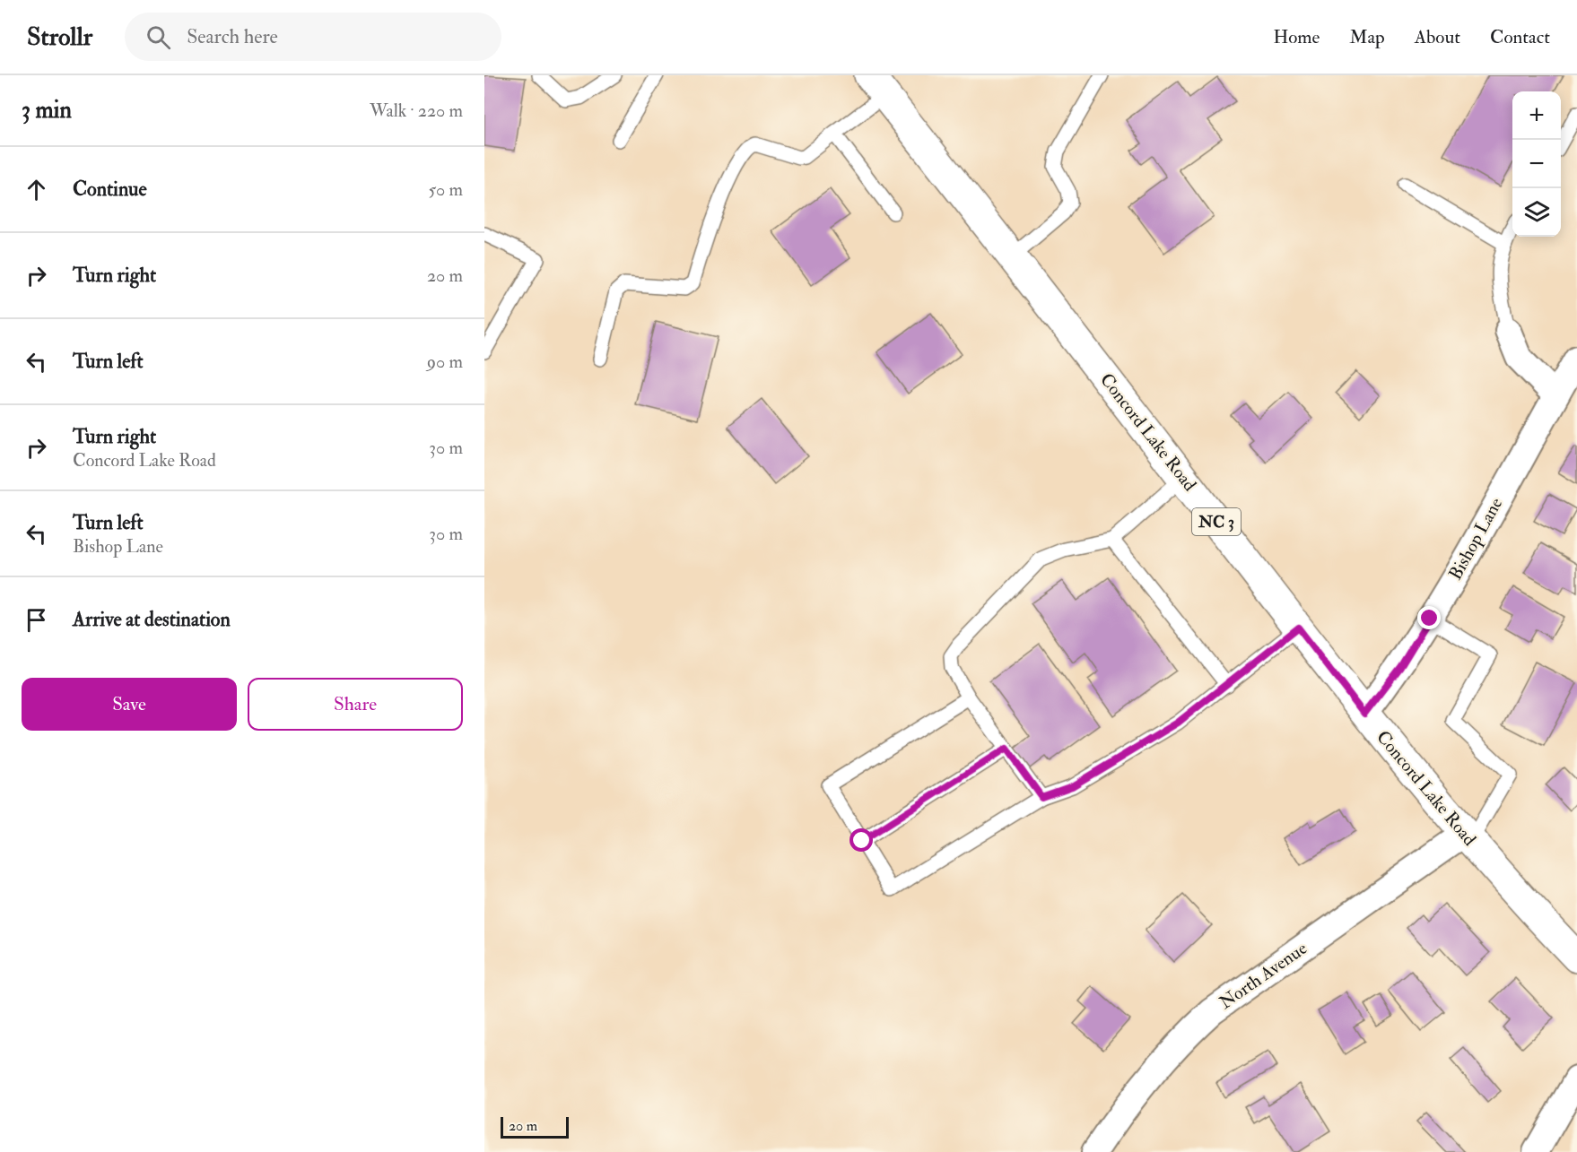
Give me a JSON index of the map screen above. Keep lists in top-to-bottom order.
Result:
{
  "streets": {
    "main road": ["Concord Lake Road", "NC 3"],
    "street": ["Bishop Lane", "North Avenue"]
  },
  "crossings": [
    ["Concord Lake Road", "Bishop Lane"],
    ["Concord Lake Road", "North Avenue"]
  ],
  "scale_bar": "20 m",
  "page": {
    "header": "Strollr",
    "search": "Search here",
    "nav": [
      "Home",
      "Map",
      "About",
      "Contact"
    ],
    "heading": ["3 min", "Walk · 220 m"],
    "map_buttons": ["+", "−"],
    "list": [
      ["Continue", "50 m"],
      ["Turn right", "20 m"],
      ["Turn left", "90 m"],
      ["Turn right", "Concord Lake Road", "30 m"],
      ["Turn left", "Bishop Lane", "30 m"],
      "Arrive at destination"
    ],
    "buttons": ["Save", "Share"],
    "scale": "20 m"
  }
}
